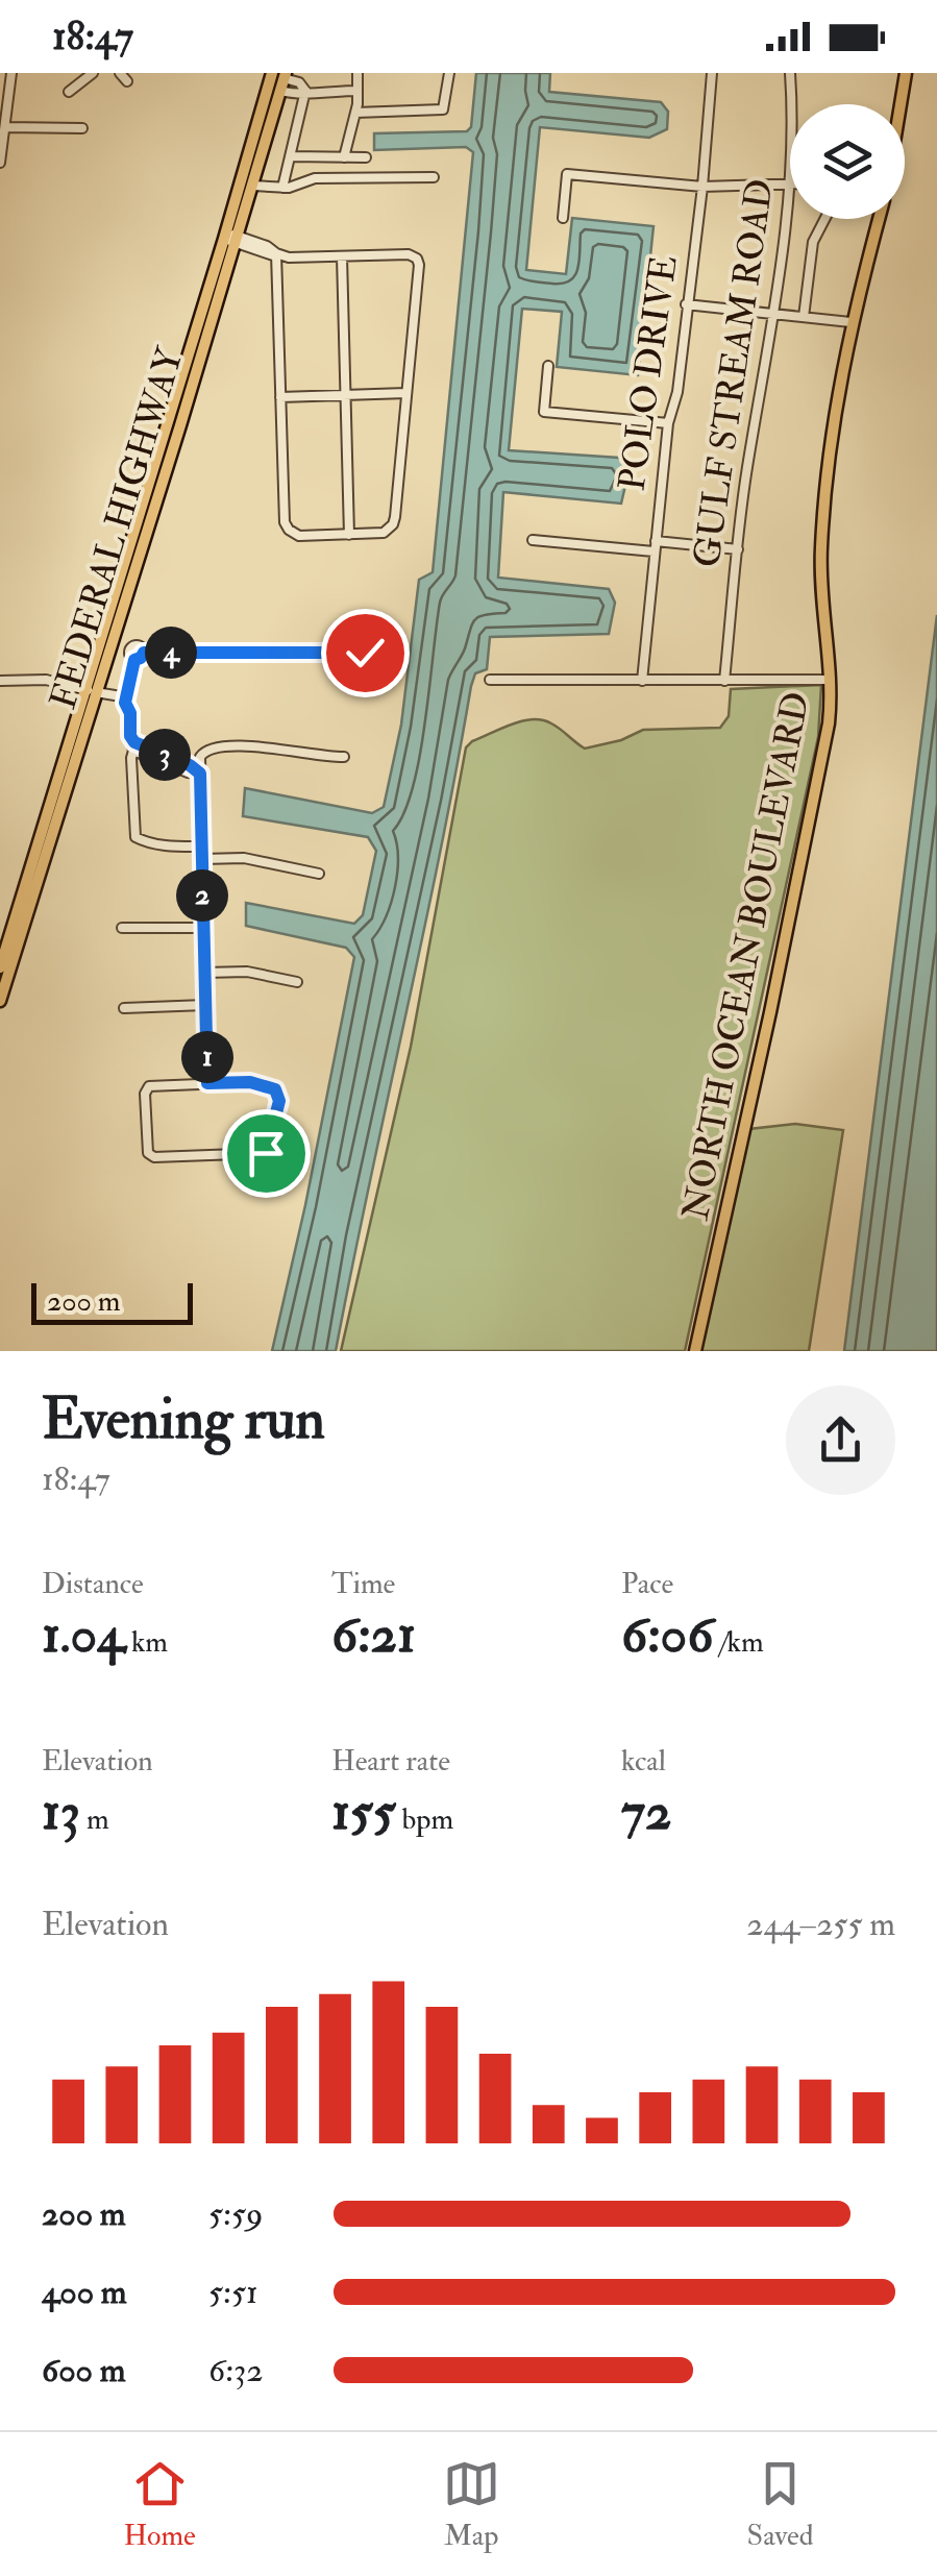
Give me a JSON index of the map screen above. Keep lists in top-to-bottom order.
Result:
{
  "streets": {
    "main road": ["FEDERAL HIGHWAY", "NORTH OCEAN BOULEVARD"],
    "street": ["POLO DRIVE", "GULF STREAM ROAD"]
  },
  "scale_bar": "200 m",
  "page": {
    "status": "18:47",
    "pins": [
      "4",
      "3",
      "2",
      "1"
    ],
    "scale": "200 m",
    "heading": ["Evening run", "18:47"],
    "stats": [
      ["Distance", "1.04 km"],
      ["Time", "6:21"],
      ["Pace", "6:06 /km"],
      ["Elevation", "13 m"],
      ["Heart rate", "155 bpm"],
      ["kcal", "72"]
    ],
    "chart": ["Elevation", "244–255 m"],
    "list": [
      {
        "name": "200 m",
        "note": "5:59"
      },
      {
        "name": "400 m",
        "note": "5:51"
      },
      {
        "name": "600 m",
        "note": "6:32"
      }
    ],
    "tabs": ["Home", "Map", "Saved"]
  }
}
